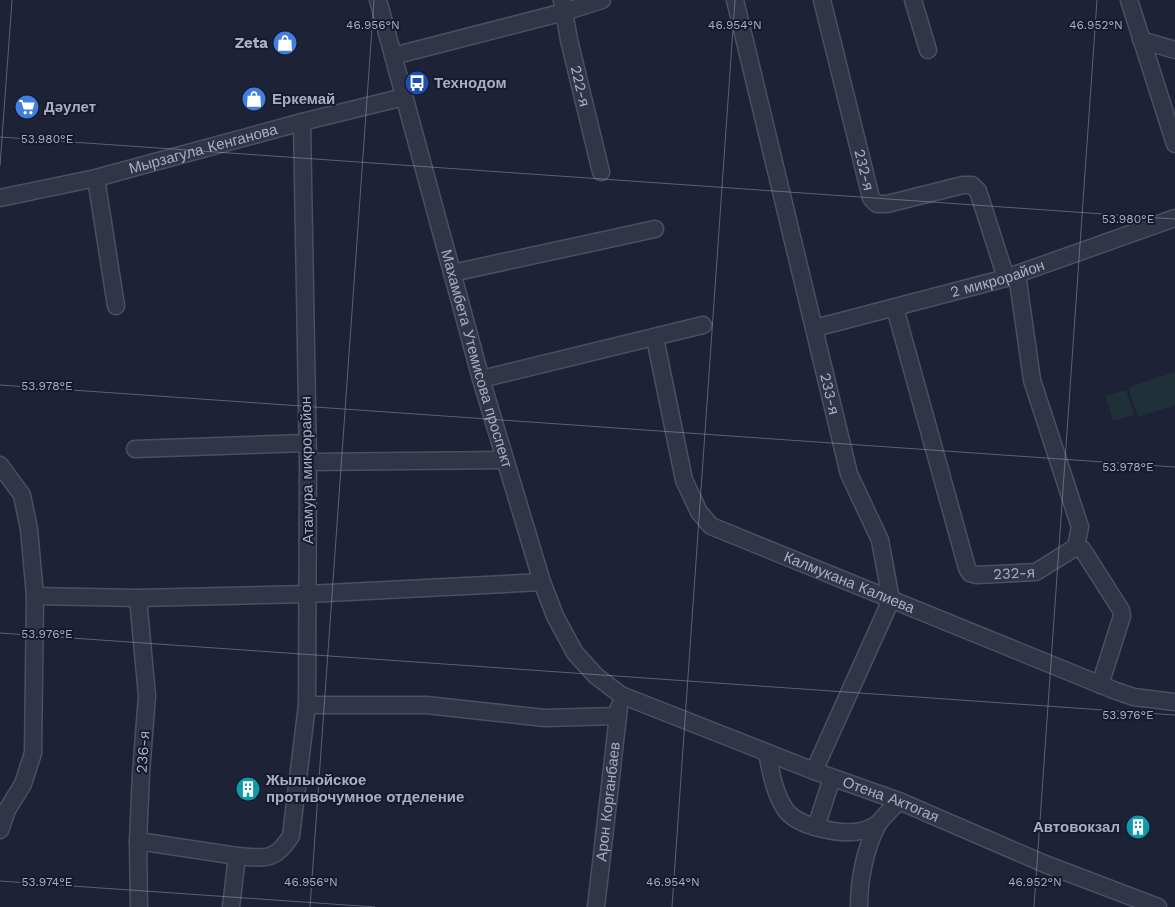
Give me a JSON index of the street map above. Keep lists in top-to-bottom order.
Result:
{
  "streets": {
    "street": [
      "222-я",
      "Мырзагула Кенганова",
      "232-я",
      "2 микрорайон",
      "Махамбета Утемисова проспект",
      "233-я",
      "Атамура микрорайон",
      "Калмукана Калиева",
      "236-я",
      "Отена Актогая",
      "Арон Корганбаев"
    ]
  },
  "crossings": [
    ["Мырзагула Кенганова", "Махамбета Утемисова проспект"],
    ["Мырзагула Кенганова", "Атамура микрорайон"],
    ["232-я", "2 микрорайон"],
    ["2 микрорайон", "233-я"],
    ["Махамбета Утемисова проспект", "Отена Актогая"],
    ["Махамбета Утемисова проспект", "Арон Корганбаев"],
    ["233-я", "Калмукана Калиева"],
    ["Атамура микрорайон", "236-я"],
    ["Отена Актогая", "Арон Корганбаев"]
  ],
  "places": {
    "shop": ["Zeta", "Еркемай"],
    "bus stop": ["Технодом"],
    "supermarket": ["Дәулет"],
    "building": ["Жылыойское противочумное отделение", "Автовокзал"]
  },
  "coordinates": [
    "46.956°N",
    "46.954°N",
    "46.952°N",
    "53.980°E",
    "53.978°E",
    "53.976°E",
    "53.974°E"
  ]
}
